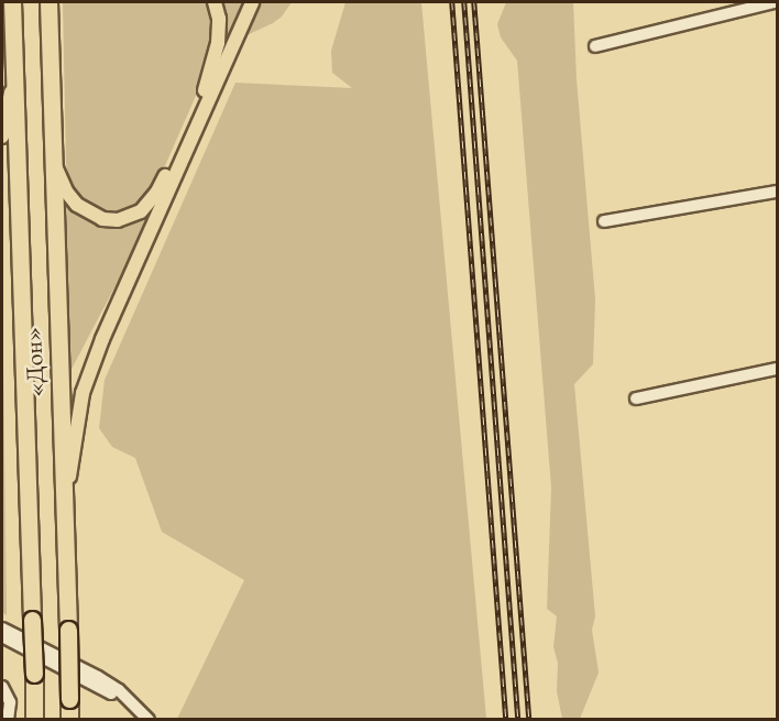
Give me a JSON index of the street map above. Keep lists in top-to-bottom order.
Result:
{
  "streets": {
    "highway": ["«Дон»"]
  }
}
